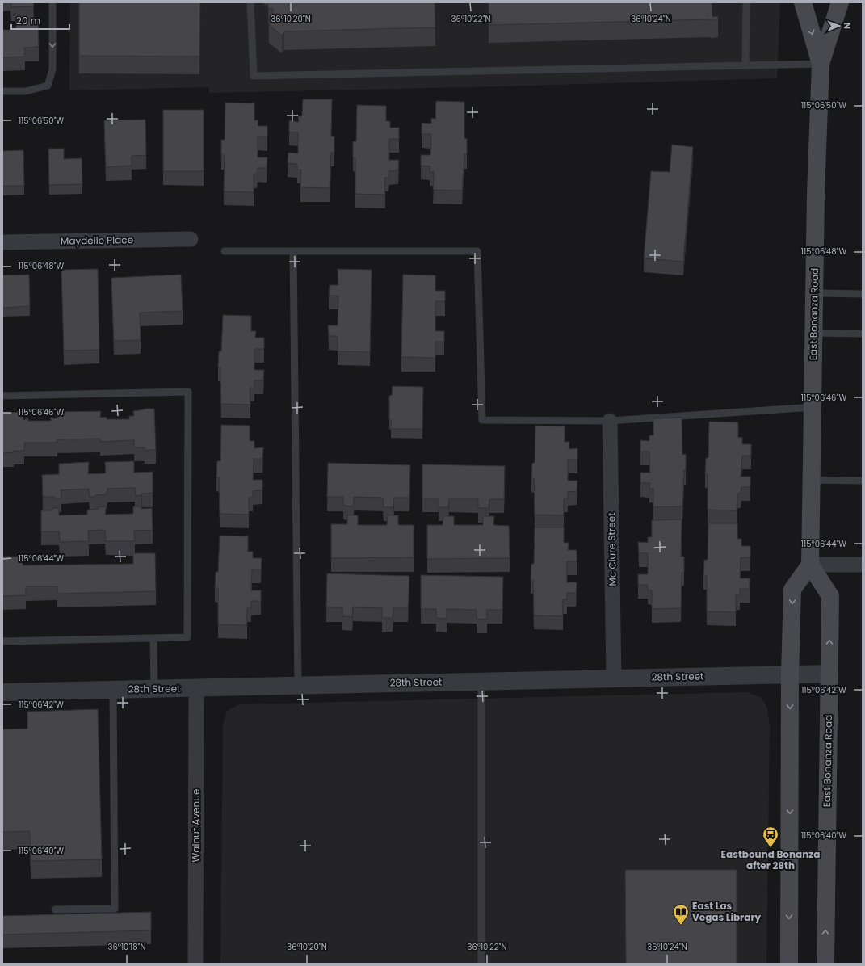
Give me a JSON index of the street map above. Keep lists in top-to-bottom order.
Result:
{
  "streets": {
    "main road": ["East Bonanza Road"],
    "street": [
      "Maydelle Place",
      "Mc Clure Street",
      "28th Street",
      "Walnut Avenue"
    ]
  },
  "crossings": [
    ["East Bonanza Road", "28th Street"],
    ["Mc Clure Street", "28th Street"],
    ["28th Street", "Walnut Avenue"]
  ],
  "places": {
    "bus stop": ["Eastbound Bonanza after 28th"],
    "library": ["East Las Vegas Library"]
  },
  "scale_bar": "20 m",
  "north": "right",
  "coordinates": [
    "36°10'20\"N",
    "36°10'22\"N",
    "36°10'24\"N",
    "115°06'50\"W",
    "115°06'48\"W",
    "115°06'46\"W",
    "115°06'44\"W",
    "115°06'42\"W",
    "115°06'40\"W",
    "36°10'18\"N"
  ]
}
